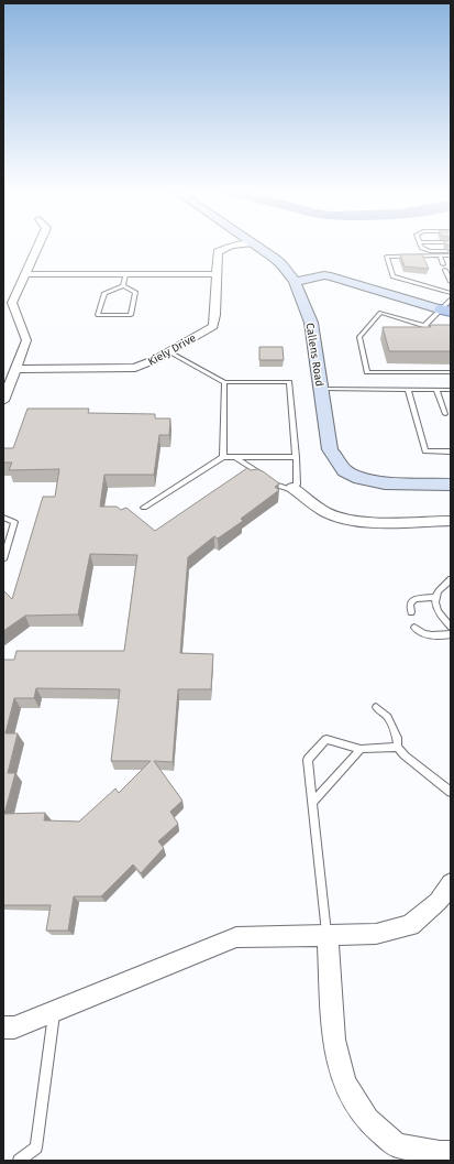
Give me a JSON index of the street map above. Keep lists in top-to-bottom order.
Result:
{
  "streets": {
    "street": ["Kiely Drive", "Callens Road"]
  }
}
